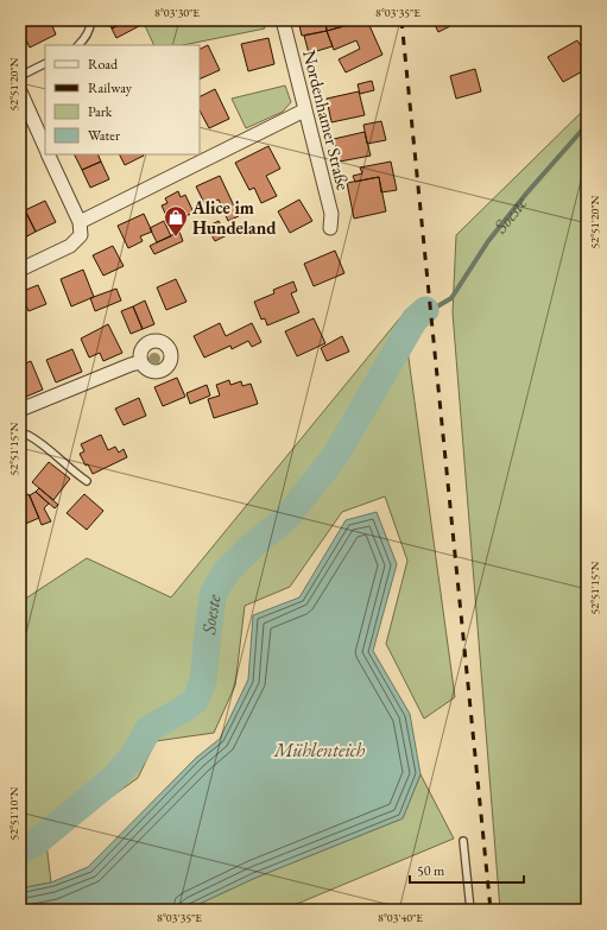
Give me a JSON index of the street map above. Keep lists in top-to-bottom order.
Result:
{
  "streets": {
    "street": ["Nordenhamer Straße"]
  },
  "water": ["Soeste", "Mühlenteich"],
  "places": {
    "shop": ["Alice im Hundeland"]
  },
  "legend": [
    "Road",
    "Railway",
    "Park",
    "Water"
  ],
  "scale_bar": "50 m",
  "coordinates": [
    "8°03'30\"E",
    "8°03'35\"E",
    "52°51'20\"N",
    "52°51'15\"N",
    "52°51'10\"N",
    "8°03'40\"E"
  ]
}
